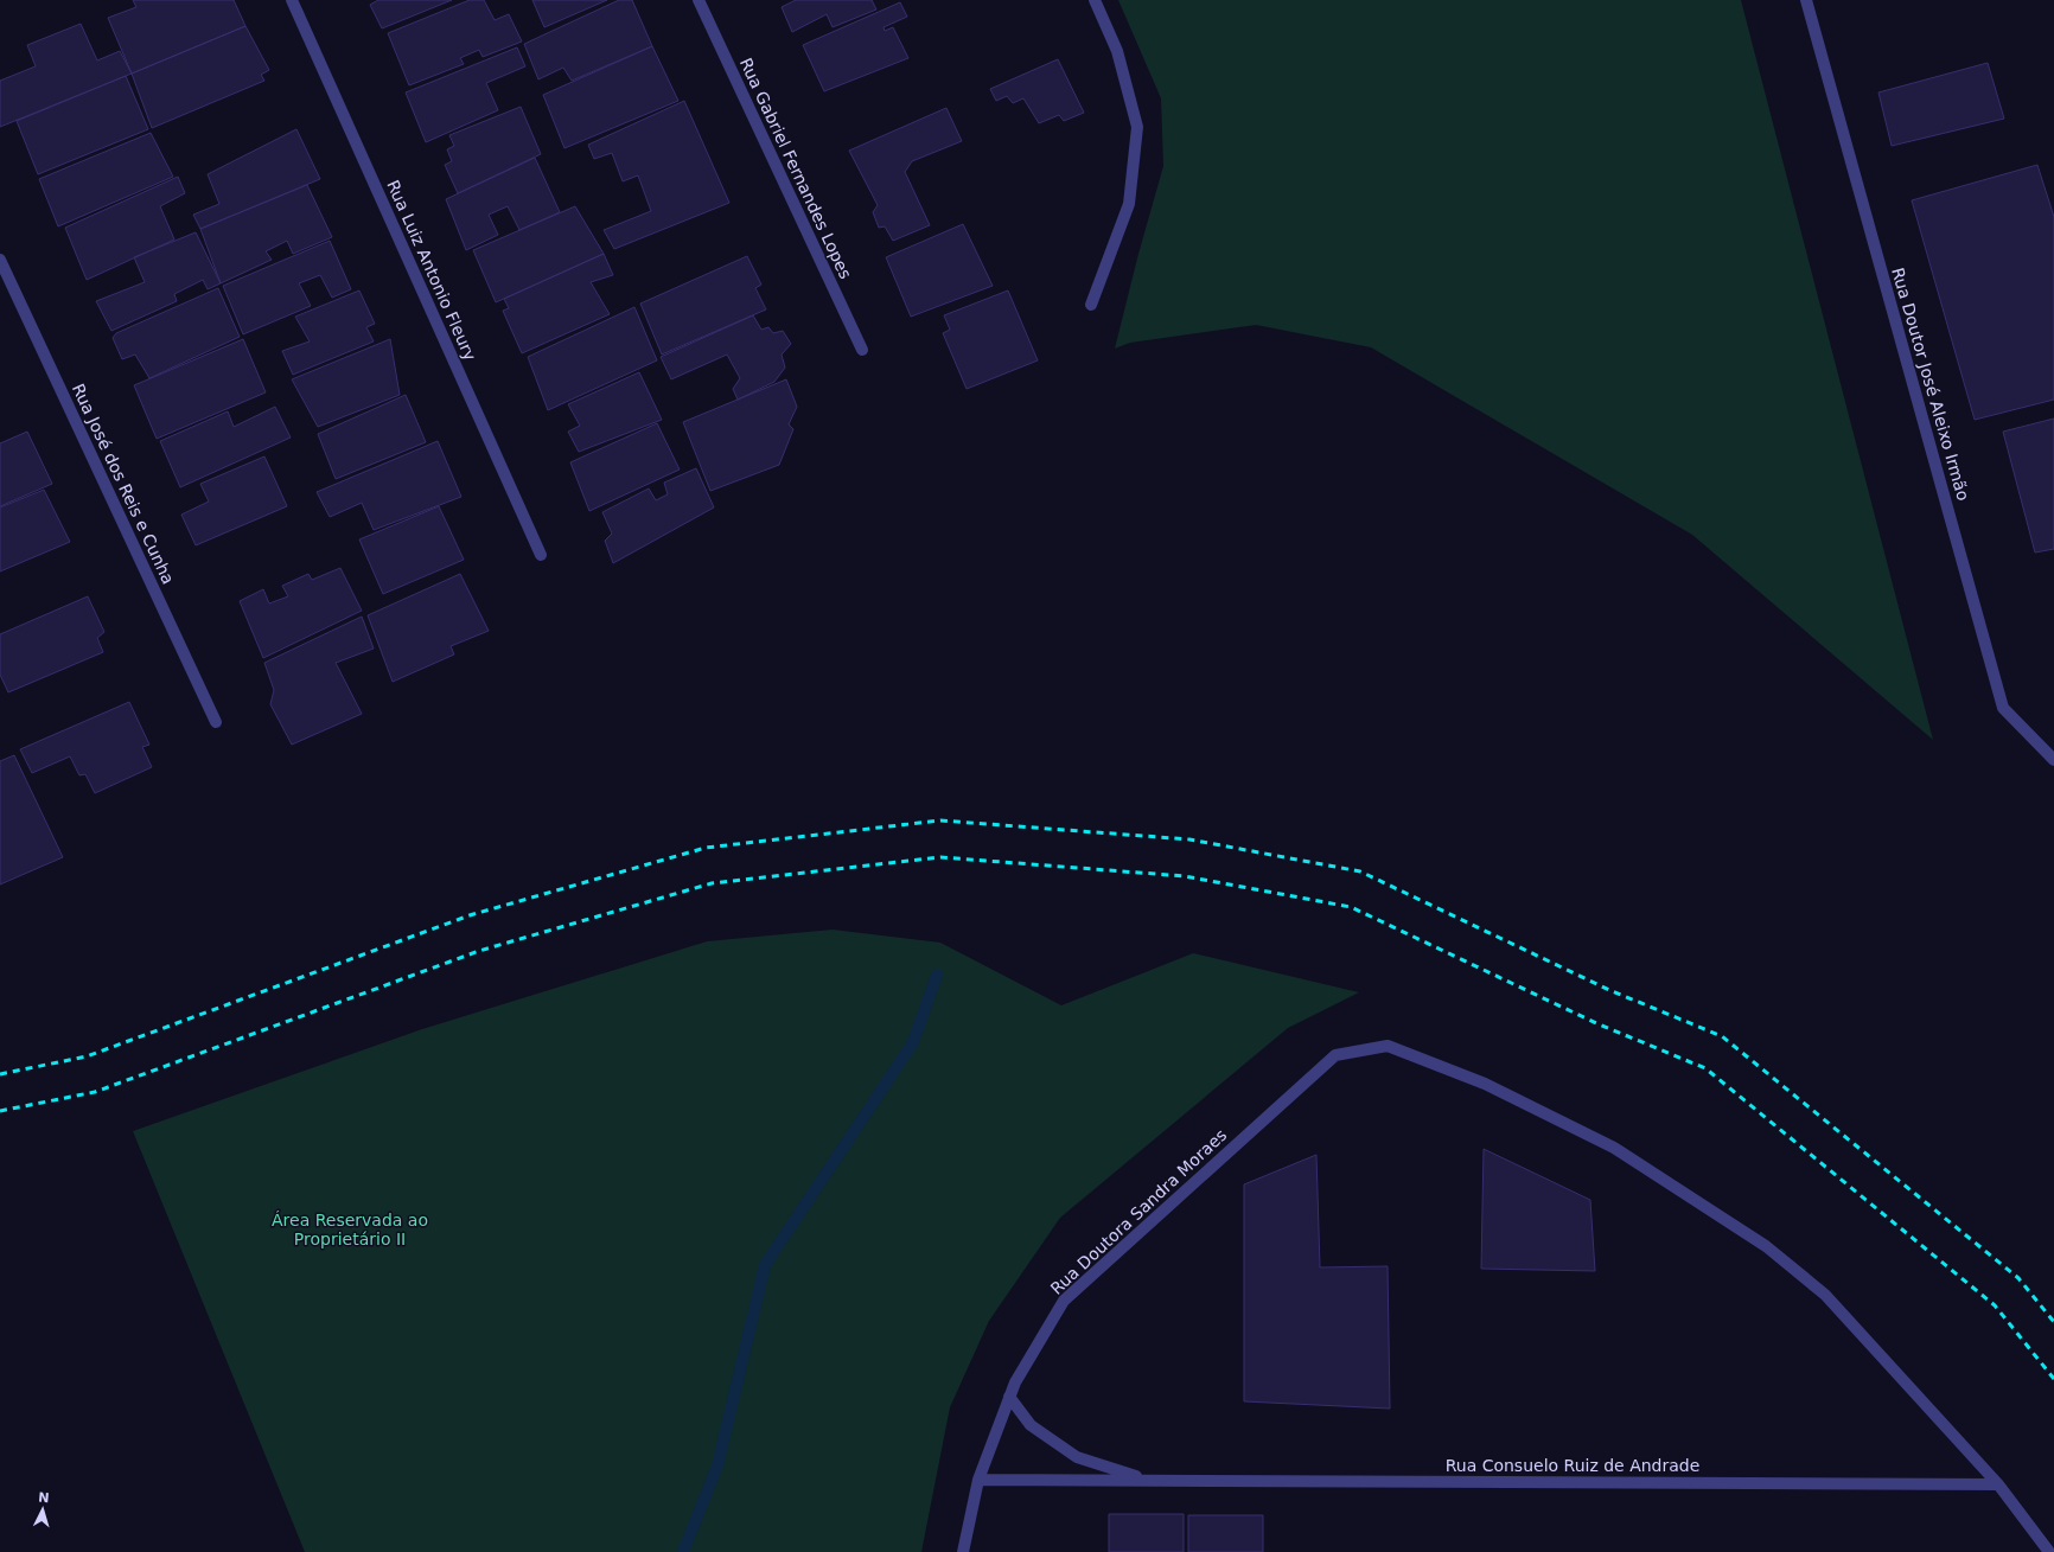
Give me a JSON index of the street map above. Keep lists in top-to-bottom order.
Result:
{
  "streets": {
    "street": [
      "Rua Gabriel Fernandes Lopes",
      "Rua Luiz Antonio Fleury",
      "Rua Doutor José Aleixo Irmão",
      "Rua José dos Reis e Cunha",
      "Rua Doutora Sandra Moraes",
      "Rua Consuelo Ruiz de Andrade"
    ]
  },
  "crossings": [
    ["Rua Doutora Sandra Moraes", "Rua Consuelo Ruiz de Andrade"]
  ],
  "parks": ["Área Reservada ao Proprietário II"],
  "north": "top"
}
